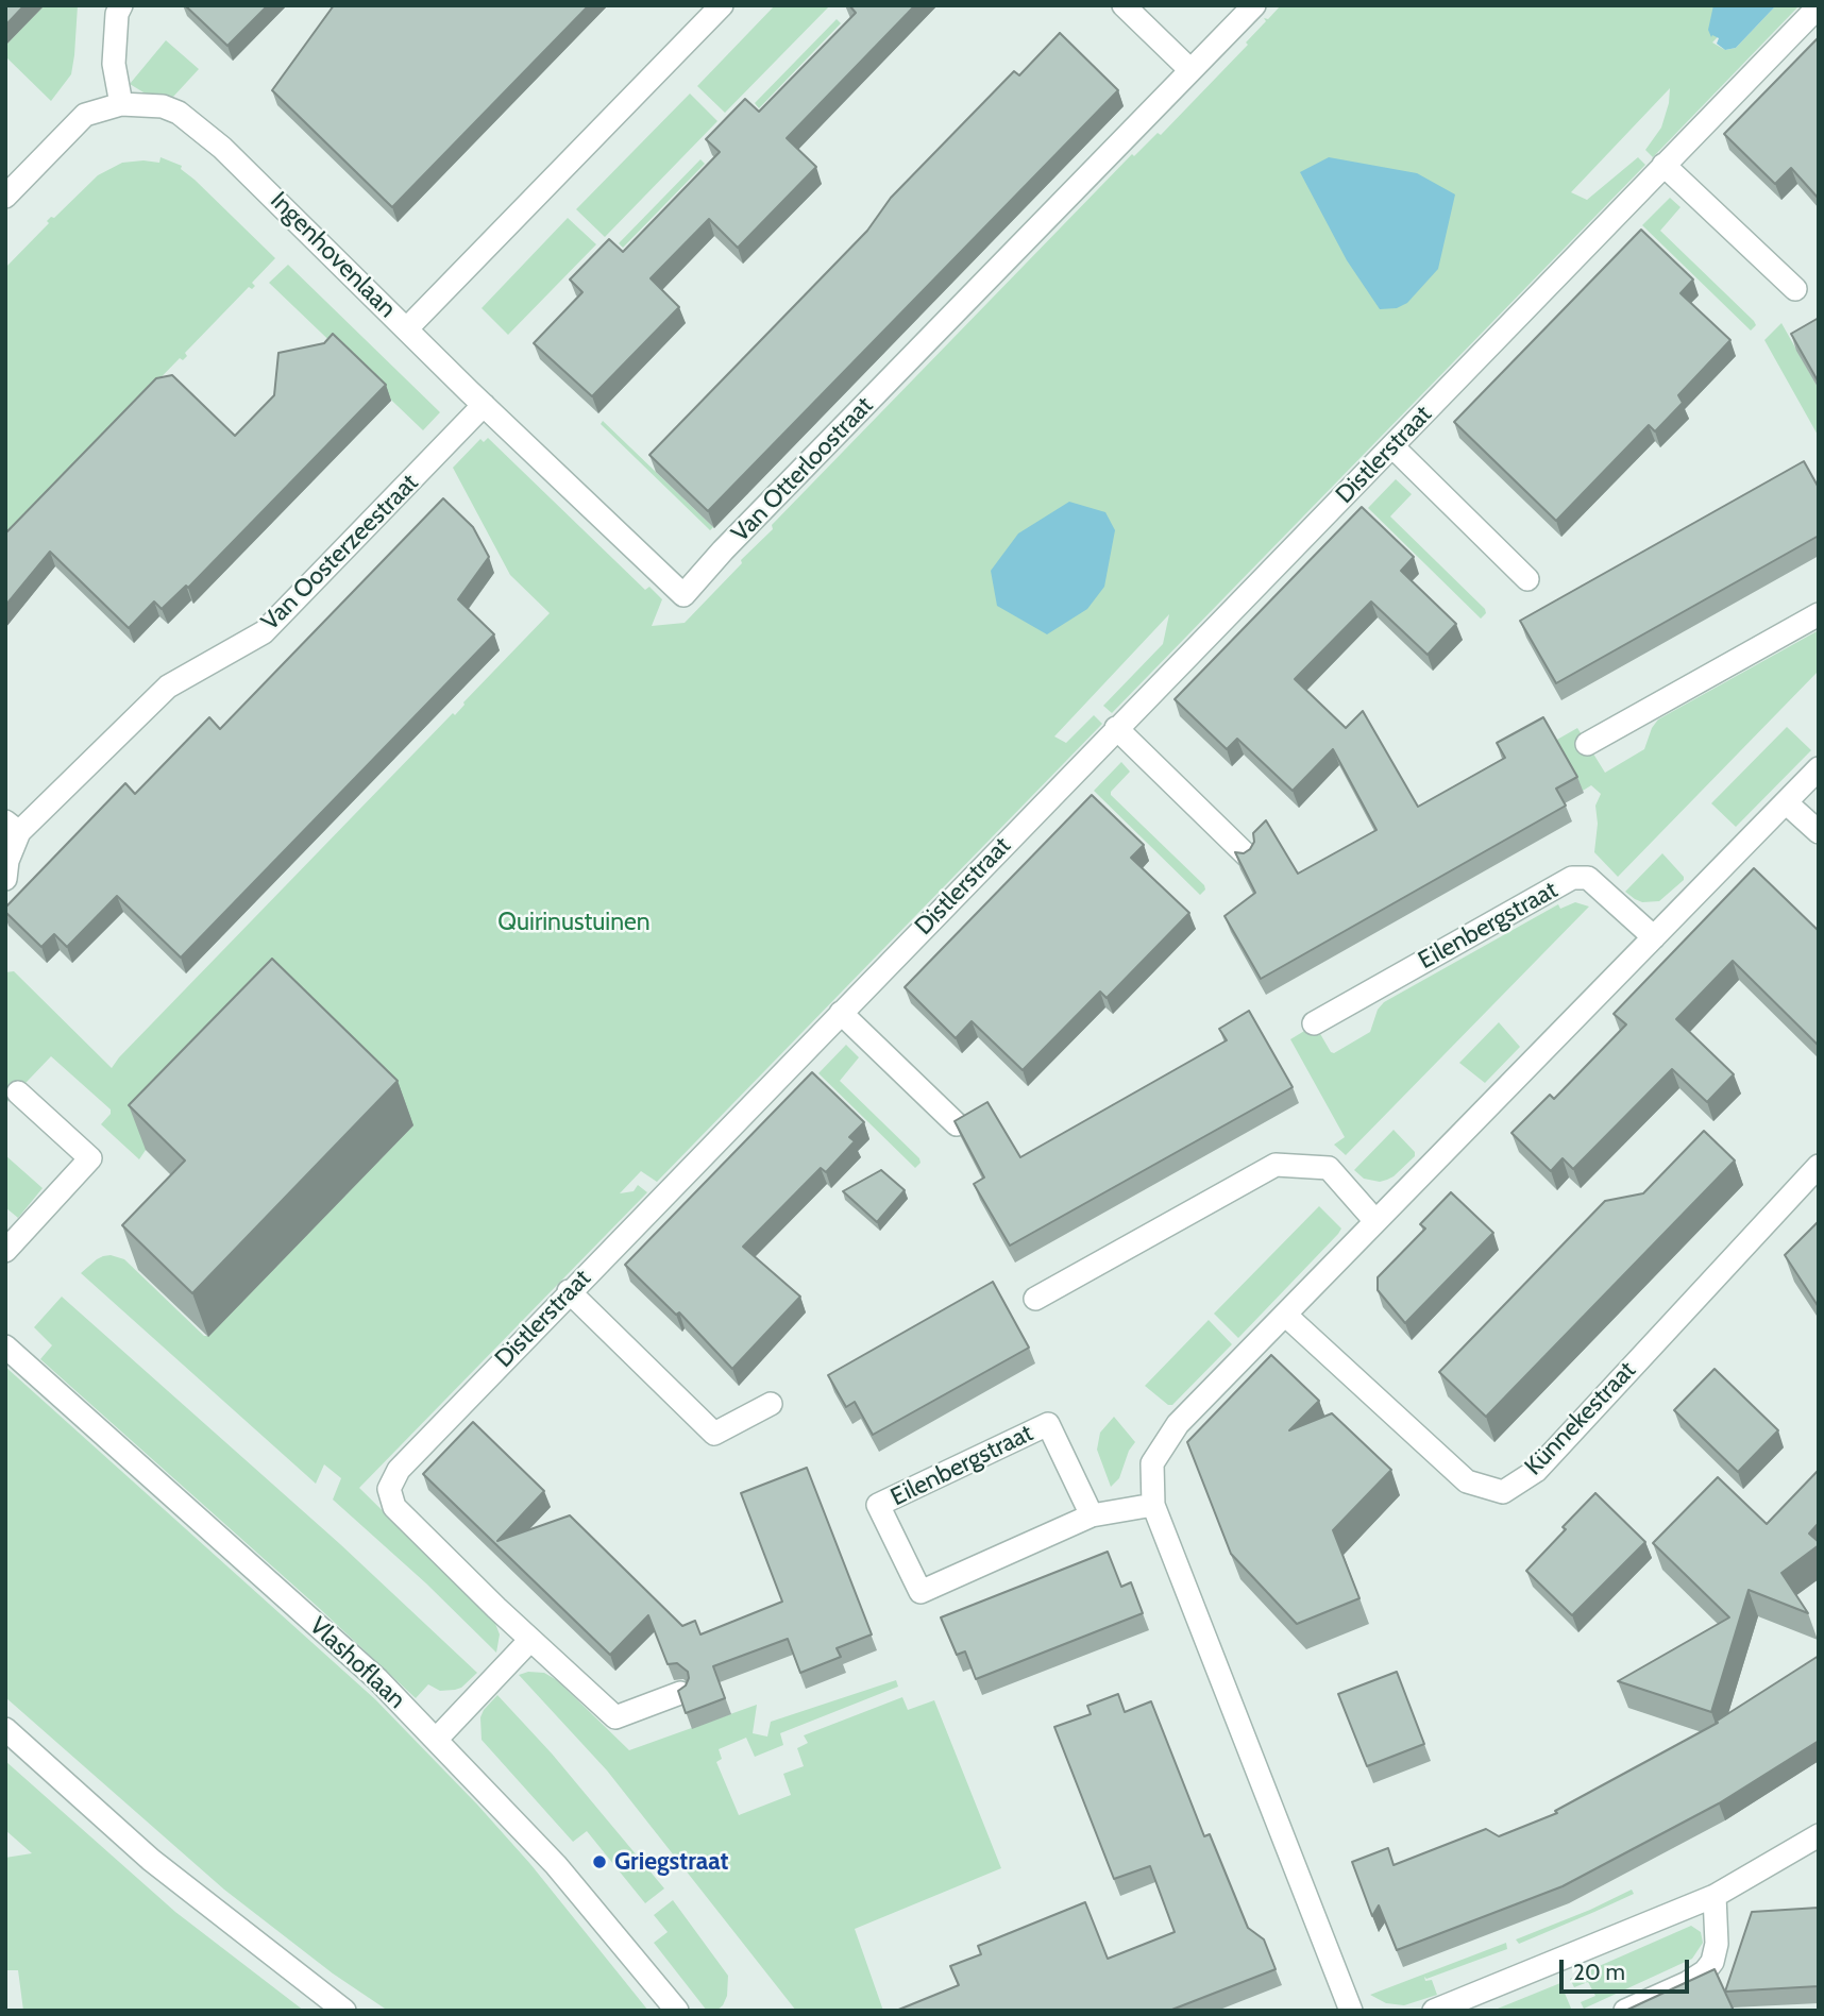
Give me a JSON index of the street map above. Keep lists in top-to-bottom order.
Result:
{
  "streets": {
    "street": [
      "Ingenhovenlaan",
      "Distlerstraat",
      "Van Otterloostraat",
      "Van Oosterzeestraat",
      "Eilenbergstraat",
      "Künnekestraat",
      "Vlashoflaan"
    ]
  },
  "crossings": [
    ["Ingenhovenlaan", "Van Otterloostraat"],
    ["Van Otterloostraat", "Van Oosterzeestraat"]
  ],
  "parks": ["Quirinustuinen"],
  "places": ["Griegstraat"],
  "scale_bar": "20 m"
}
